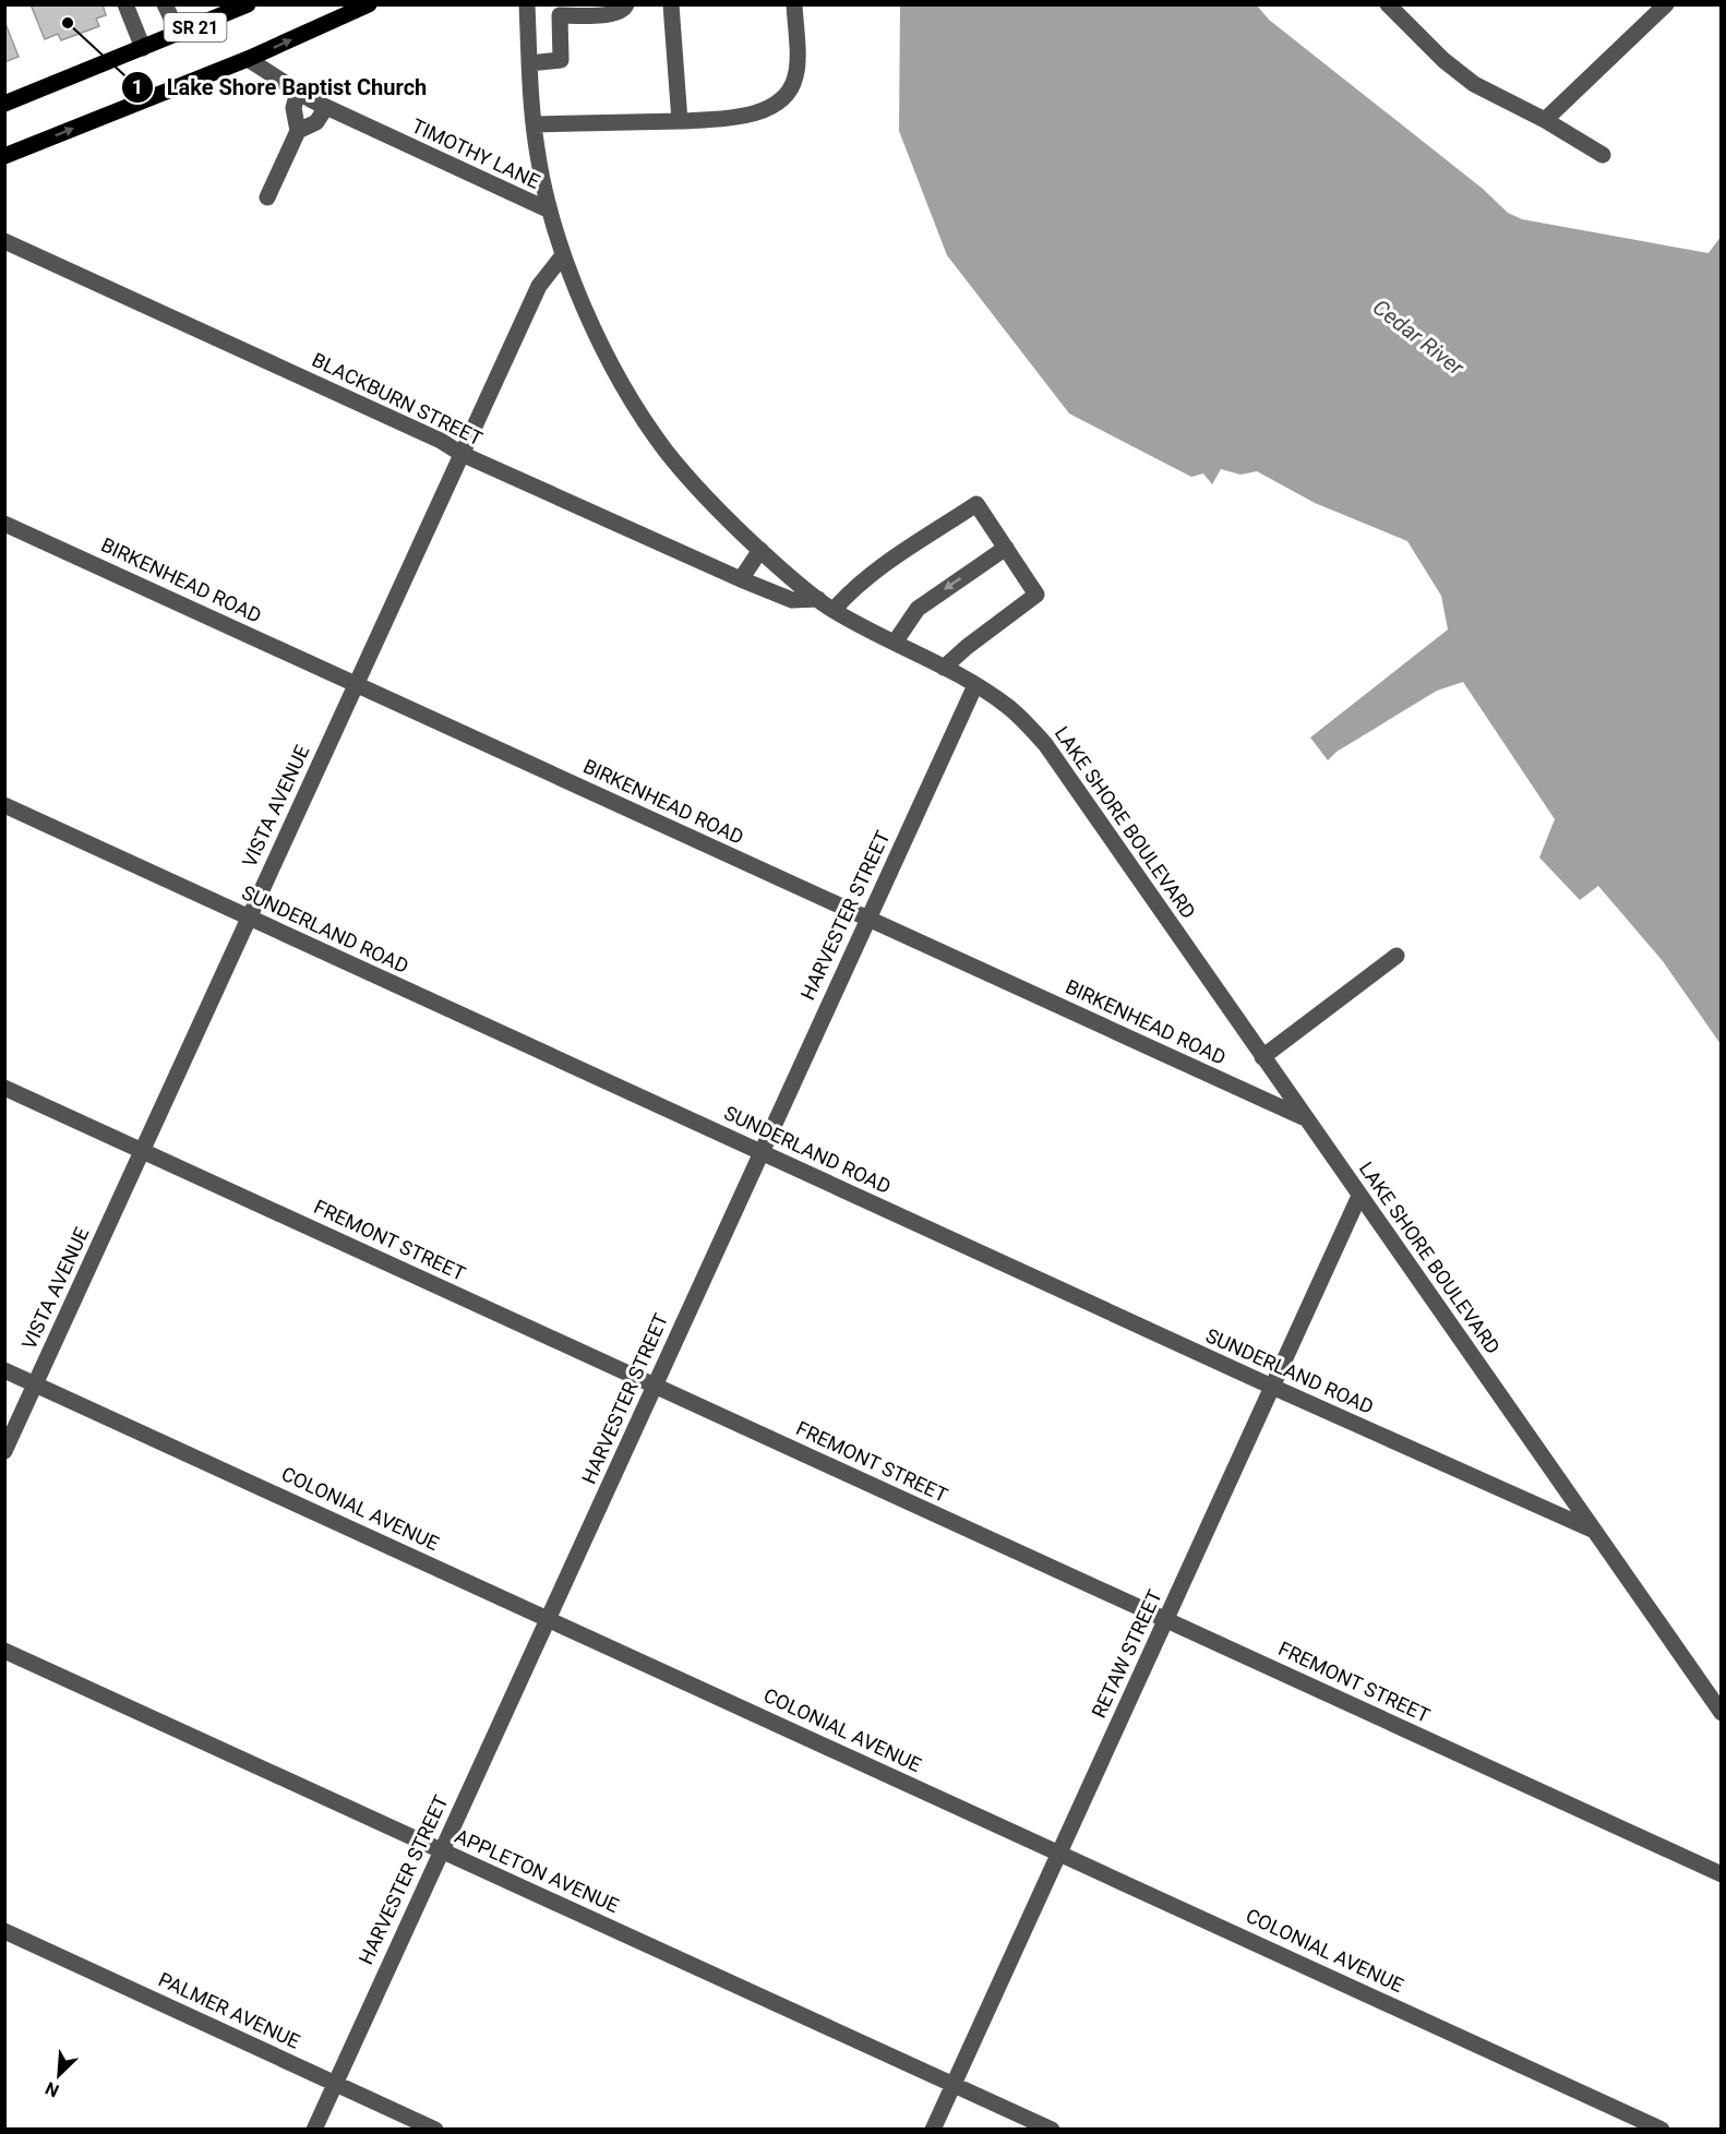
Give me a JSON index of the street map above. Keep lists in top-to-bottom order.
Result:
{
  "streets": {
    "main road": ["SR 21"],
    "street": [
      "TIMOTHY LANE",
      "BLACKBURN STREET",
      "BIRKENHEAD ROAD",
      "VISTA AVENUE",
      "LAKE SHORE BOULEVARD",
      "HARVESTER STREET",
      "SUNDERLAND ROAD",
      "FREMONT STREET",
      "COLONIAL AVENUE",
      "RETAW STREET",
      "APPLETON AVENUE",
      "PALMER AVENUE"
    ]
  },
  "crossings": [
    ["SR 21", "TIMOTHY LANE"],
    ["TIMOTHY LANE", "LAKE SHORE BOULEVARD"],
    ["BLACKBURN STREET", "VISTA AVENUE"],
    ["BLACKBURN STREET", "LAKE SHORE BOULEVARD"],
    ["BIRKENHEAD ROAD", "VISTA AVENUE"],
    ["BIRKENHEAD ROAD", "LAKE SHORE BOULEVARD"],
    ["BIRKENHEAD ROAD", "HARVESTER STREET"],
    ["VISTA AVENUE", "LAKE SHORE BOULEVARD"],
    ["VISTA AVENUE", "SUNDERLAND ROAD"],
    ["VISTA AVENUE", "FREMONT STREET"],
    ["VISTA AVENUE", "COLONIAL AVENUE"],
    ["LAKE SHORE BOULEVARD", "HARVESTER STREET"],
    ["LAKE SHORE BOULEVARD", "SUNDERLAND ROAD"],
    ["LAKE SHORE BOULEVARD", "RETAW STREET"],
    ["HARVESTER STREET", "SUNDERLAND ROAD"],
    ["HARVESTER STREET", "FREMONT STREET"],
    ["HARVESTER STREET", "COLONIAL AVENUE"],
    ["HARVESTER STREET", "APPLETON AVENUE"],
    ["HARVESTER STREET", "PALMER AVENUE"],
    ["SUNDERLAND ROAD", "RETAW STREET"],
    ["FREMONT STREET", "RETAW STREET"],
    ["COLONIAL AVENUE", "RETAW STREET"],
    ["RETAW STREET", "APPLETON AVENUE"]
  ],
  "water": ["Cedar River"],
  "places": ["Lake Shore Baptist Church"],
  "north": "bottom left"
}
